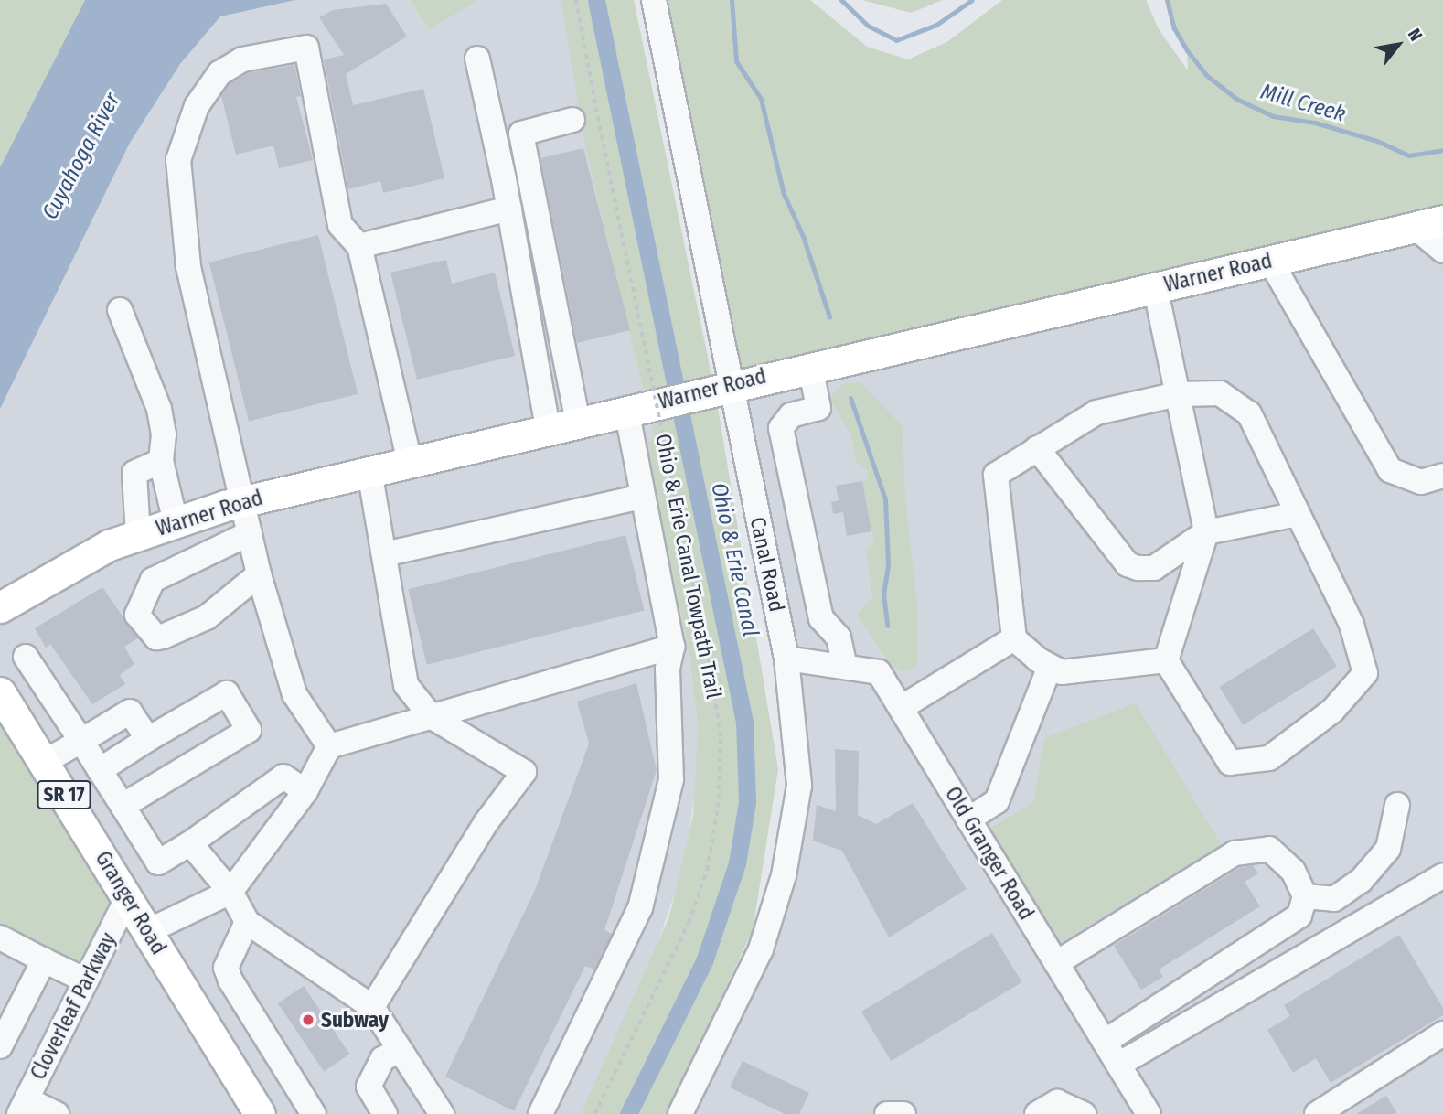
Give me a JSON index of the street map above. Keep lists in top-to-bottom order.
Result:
{
  "streets": {
    "main road": ["Warner Road", "SR 17", "Granger Road"],
    "street": ["Canal Road", "Old Granger Road", "Cloverleaf Parkway"],
    "path": ["Ohio & Erie Canal Towpath Trail"]
  },
  "crossings": [
    ["Warner Road", "Canal Road"],
    ["Canal Road", "Old Granger Road"],
    ["Granger Road", "Cloverleaf Parkway"]
  ],
  "water": ["Mill Creek", "Cuyahoga River", "Ohio & Erie Canal"],
  "places": ["Subway"],
  "north": "top right"
}
